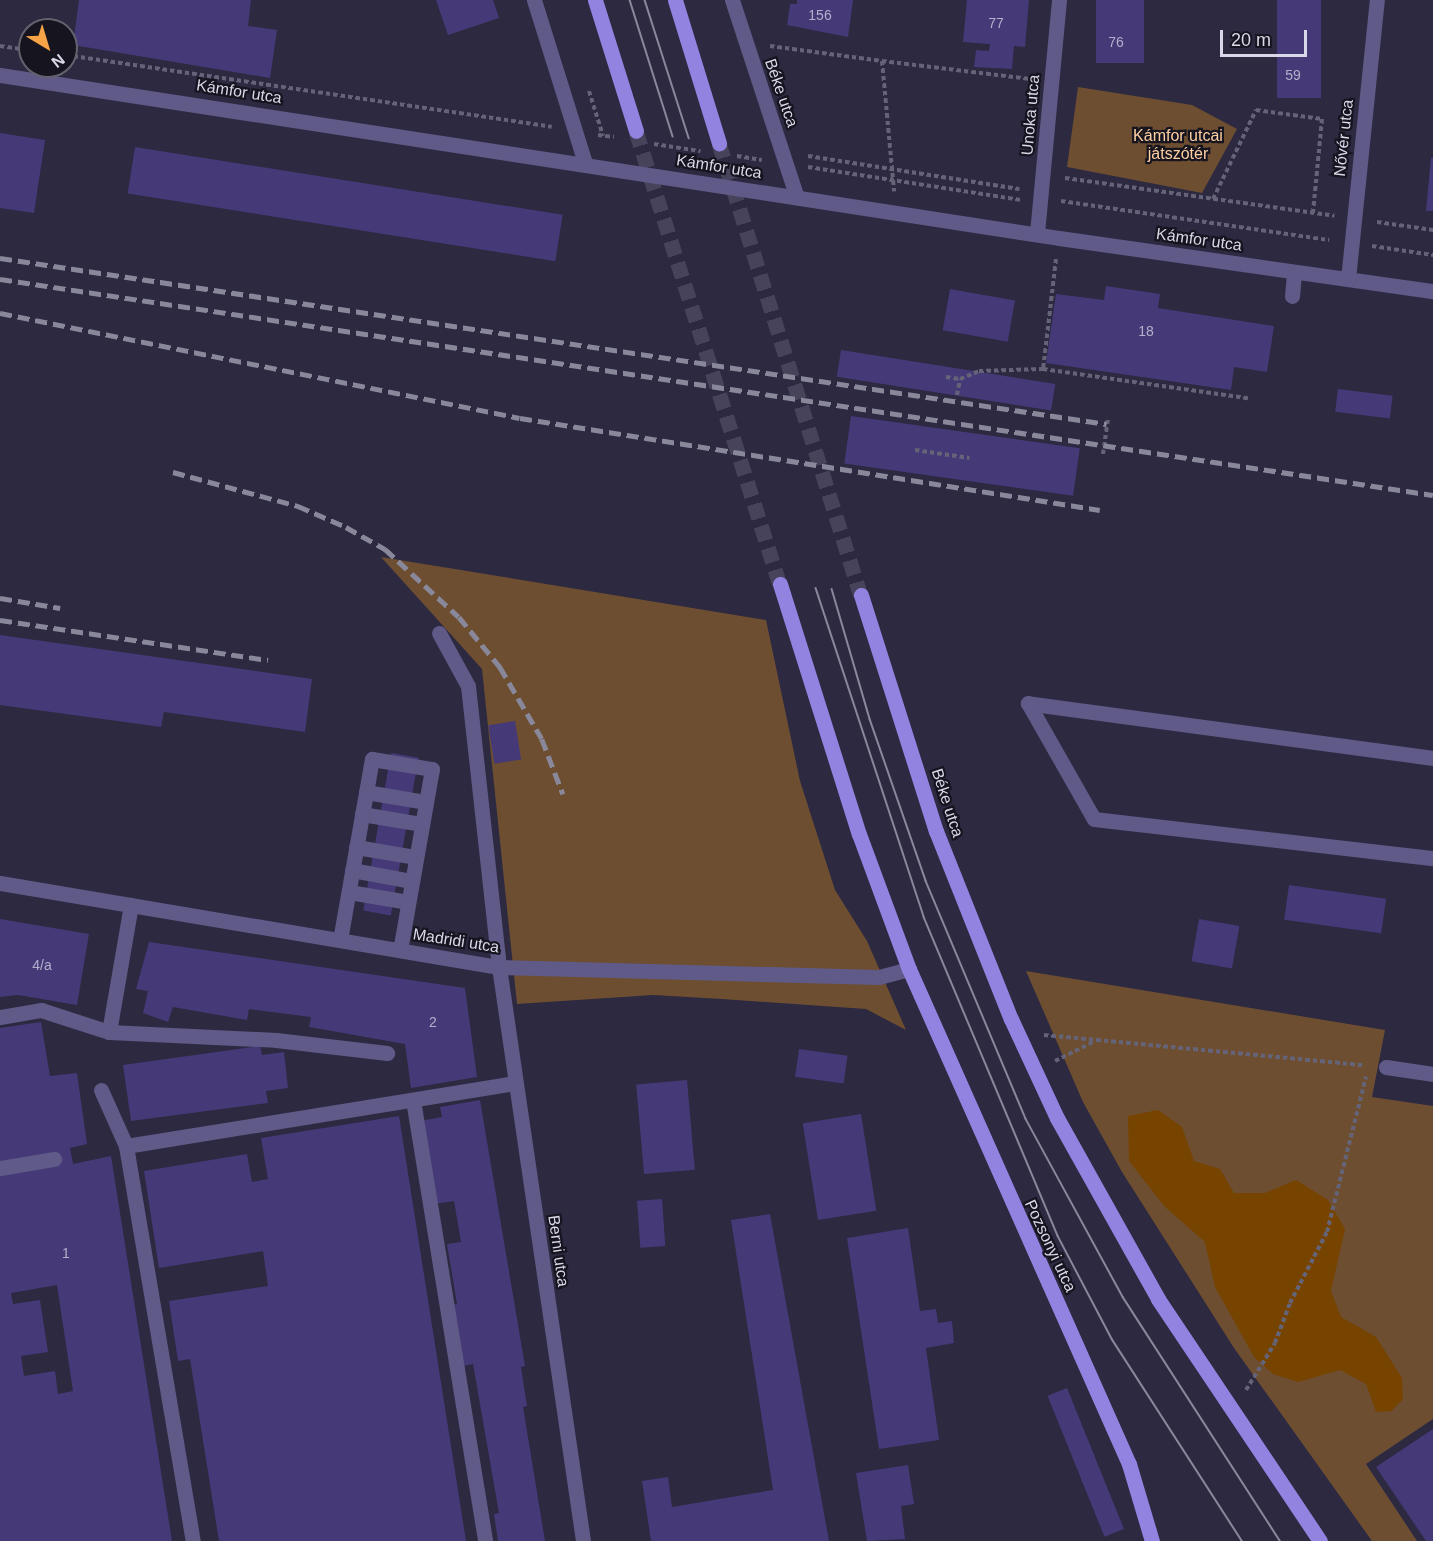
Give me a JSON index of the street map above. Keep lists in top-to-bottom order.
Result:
{
  "streets": {
    "main road": ["Béke utca", "Pozsonyi utca"],
    "street": [
      "Kámfor utca",
      "Unoka utca",
      "Nővér utca",
      "Madridi utca",
      "Berni utca"
    ]
  },
  "crossings": [
    ["Kámfor utca", "Béke utca"],
    ["Kámfor utca", "Unoka utca"],
    ["Kámfor utca", "Nővér utca"],
    ["Madridi utca", "Pozsonyi utca"],
    ["Madridi utca", "Berni utca"]
  ],
  "parks": ["Kámfor utcai játszótér"],
  "house_numbers": [
    "156",
    "77",
    "76",
    "59",
    "18",
    "4/a",
    "2",
    "1"
  ],
  "scale_bar": "20 m",
  "north": "bottom right"
}
